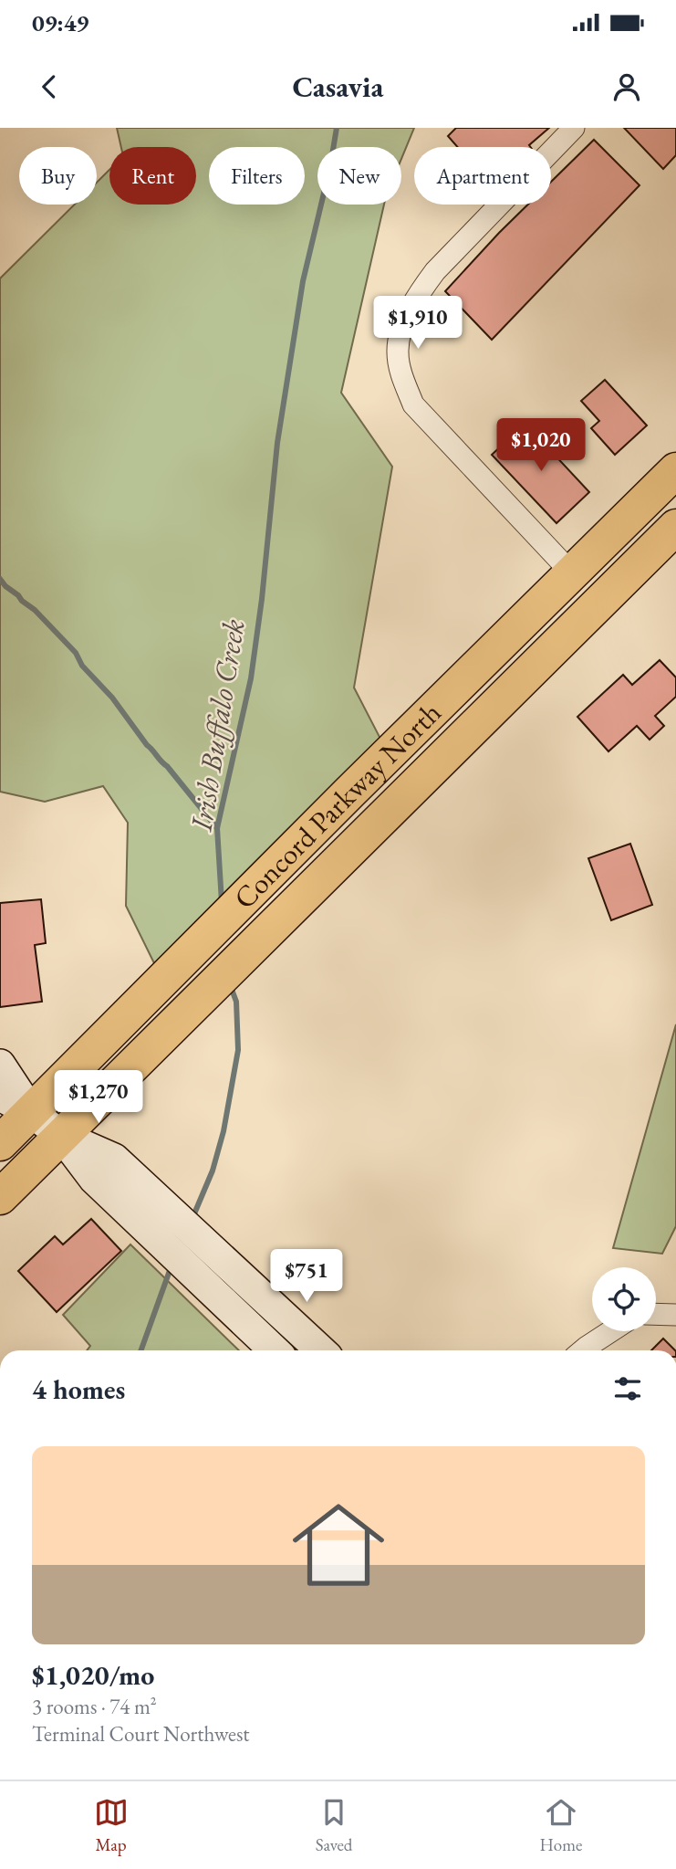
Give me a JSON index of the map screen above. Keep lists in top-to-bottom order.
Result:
{
  "streets": {
    "highway": ["Concord Parkway North"]
  },
  "water": ["Irish Buffalo Creek"],
  "page": {
    "status": "09:49",
    "header": "Casavia",
    "chip": [
      "Buy",
      "Rent",
      "Filters",
      "New",
      "Apartment"
    ],
    "price": [
      "$1,910",
      "$1,020",
      "$1,270",
      "$751"
    ],
    "heading": "4 homes",
    "list": [
      {
        "name": "$1,020/mo",
        "note": "3 rooms · 74 m² · Terminal Court Northwest"
      }
    ],
    "tabs": ["Map", "Saved", "Home"]
  }
}
